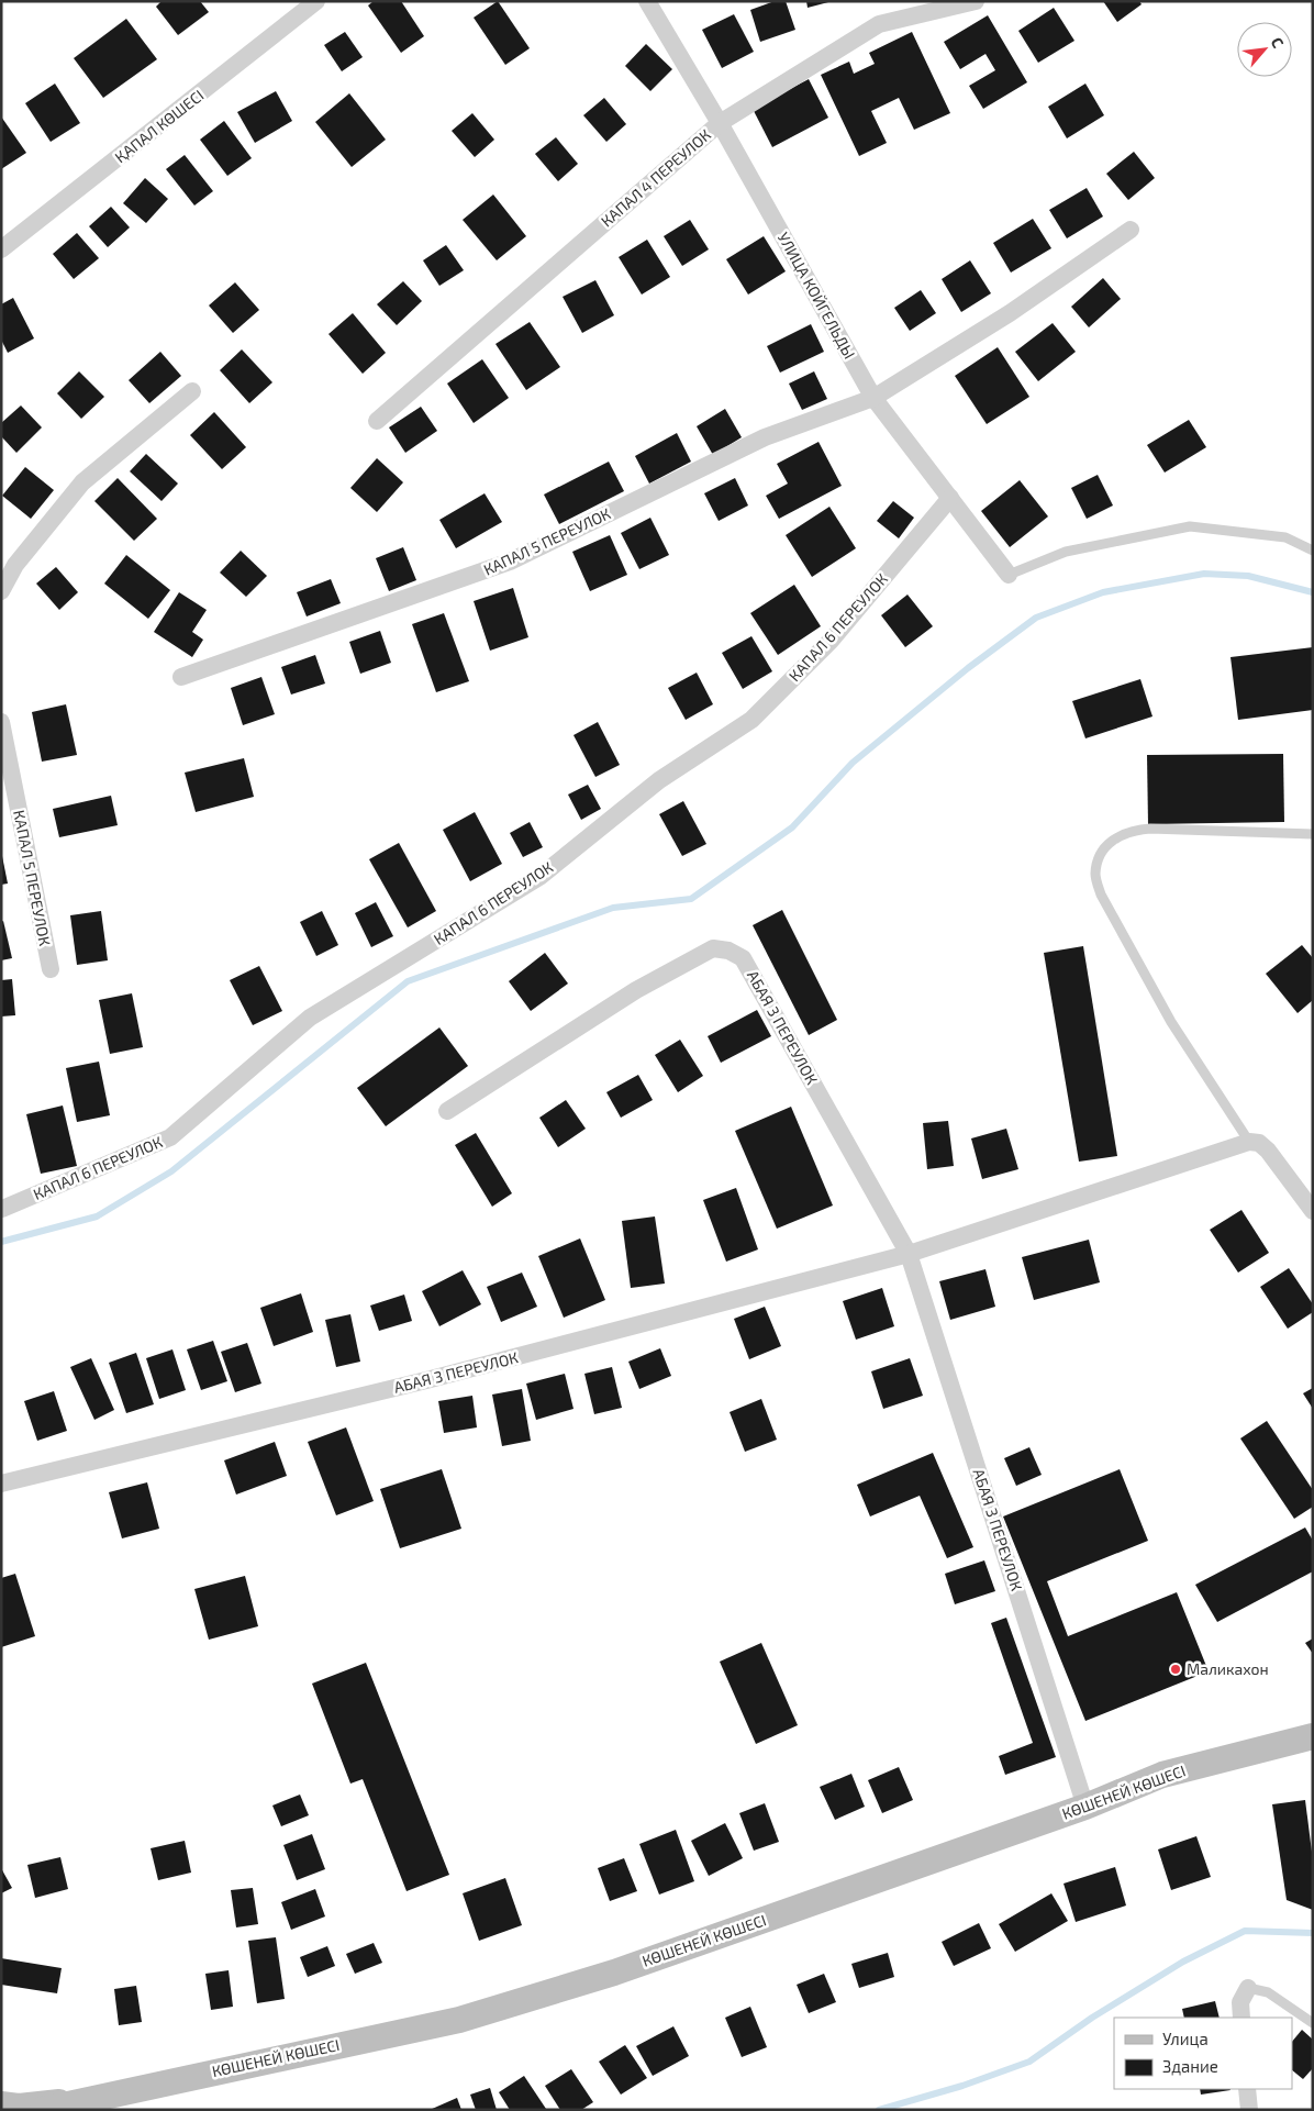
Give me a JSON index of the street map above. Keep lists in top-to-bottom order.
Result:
{
  "streets": {
    "main road": ["КӨШЕНЕЙ КӨШЕСІ"],
    "street": [
      "ҚАПАЛ КӨШЕСІ",
      "КАПАЛ 4 ПЕРЕУЛОК",
      "УЛИЦА КОЙГЕЛЬДЫ",
      "КАПАЛ 5 ПЕРЕУЛОК",
      "КАПАЛ 6 ПЕРЕУЛОК",
      "АБАЯ 3 ПЕРЕУЛОК"
    ]
  },
  "crossings": [
    ["КАПАЛ 4 ПЕРЕУЛОК", "УЛИЦА КОЙГЕЛЬДЫ"],
    ["УЛИЦА КОЙГЕЛЬДЫ", "КАПАЛ 5 ПЕРЕУЛОК"],
    ["УЛИЦА КОЙГЕЛЬДЫ", "КАПАЛ 6 ПЕРЕУЛОК"],
    ["АБАЯ 3 ПЕРЕУЛОК", "КӨШЕНЕЙ КӨШЕСІ"]
  ],
  "places": ["Маликахон"],
  "legend": ["Улица", "Здание"],
  "north": "top right"
}
